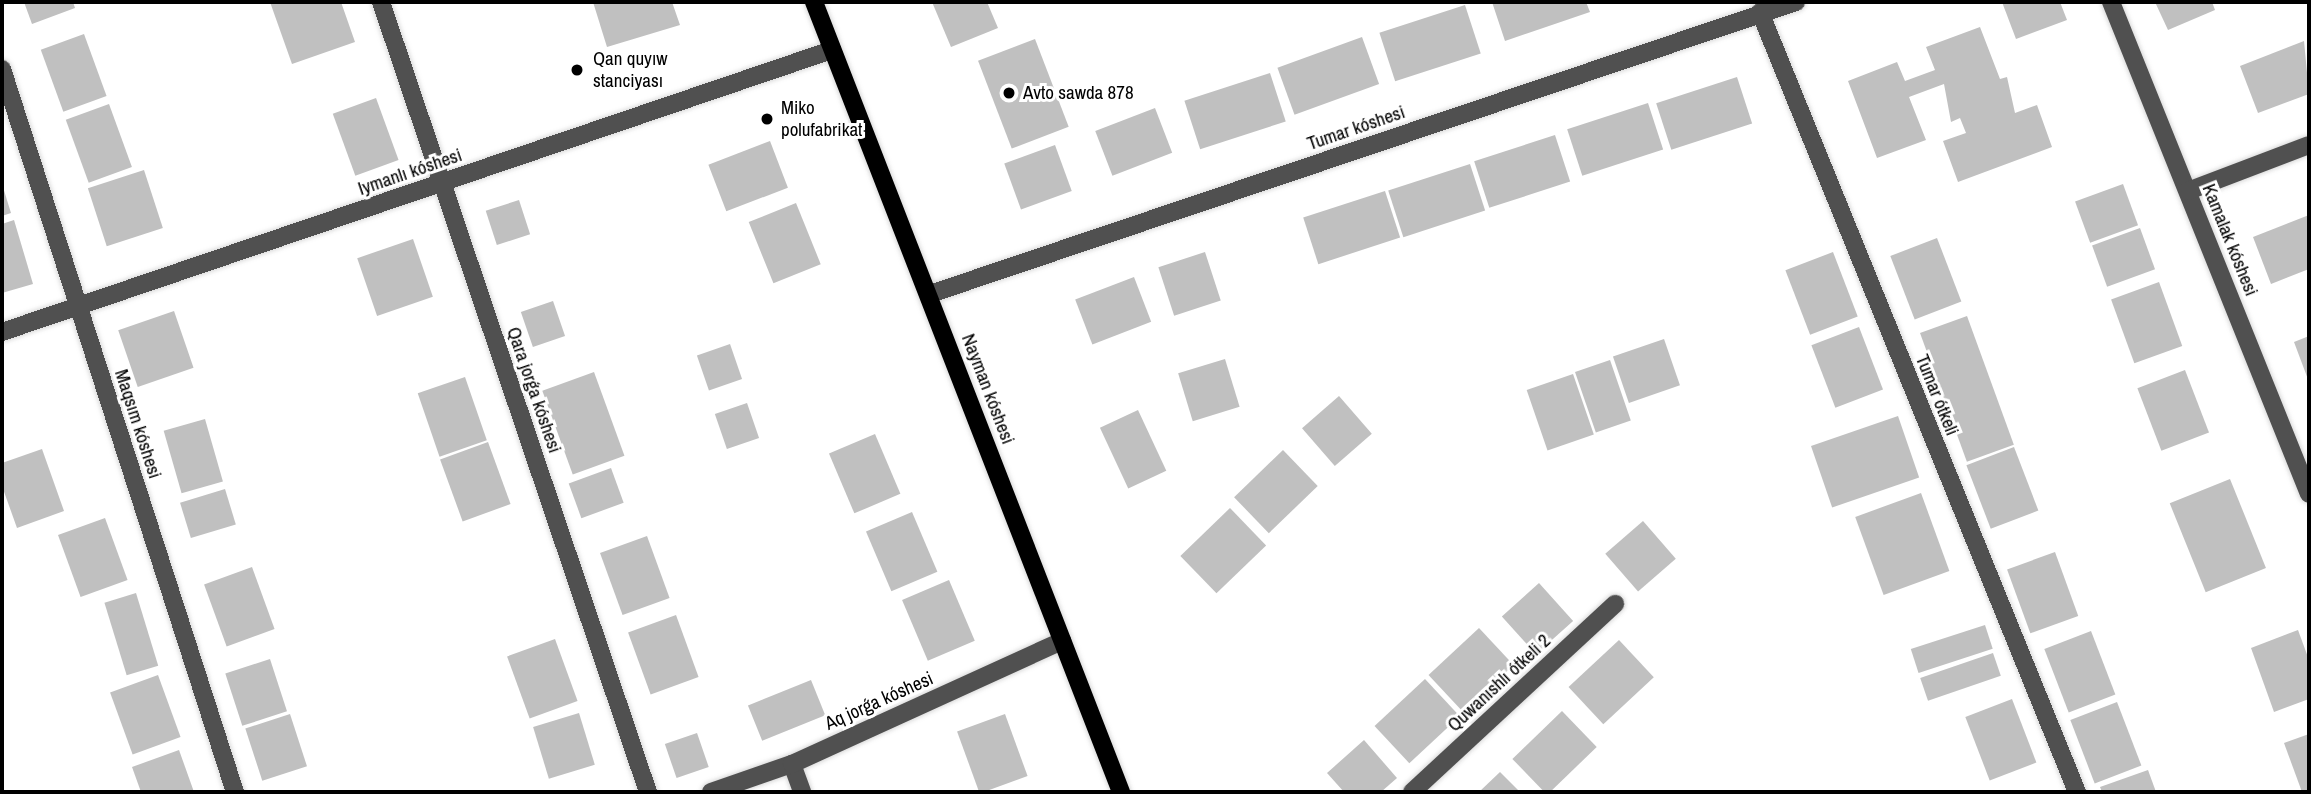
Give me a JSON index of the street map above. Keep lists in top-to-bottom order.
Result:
{
  "streets": {
    "main road": ["Nayman kóshesi"],
    "street": [
      "Tumar kóshesi",
      "Iymanlı kóshesi",
      "Kamalak kóshesi",
      "Qara jorǵa kóshesi",
      "Tumar ótkeli",
      "Maqsım kóshesi",
      "Quwanıshlı ótkeli 2",
      "Aq jorǵa kóshesi"
    ]
  },
  "crossings": [
    ["Tumar kóshesi", "Nayman kóshesi"],
    ["Tumar kóshesi", "Tumar ótkeli"],
    ["Iymanlı kóshesi", "Nayman kóshesi"],
    ["Iymanlı kóshesi", "Qara jorǵa kóshesi"],
    ["Iymanlı kóshesi", "Maqsım kóshesi"],
    ["Nayman kóshesi", "Aq jorǵa kóshesi"]
  ],
  "places": ["Qan quyıw stanciyası", "Avto sawda 878", "Miko polufabrikat"]
}
